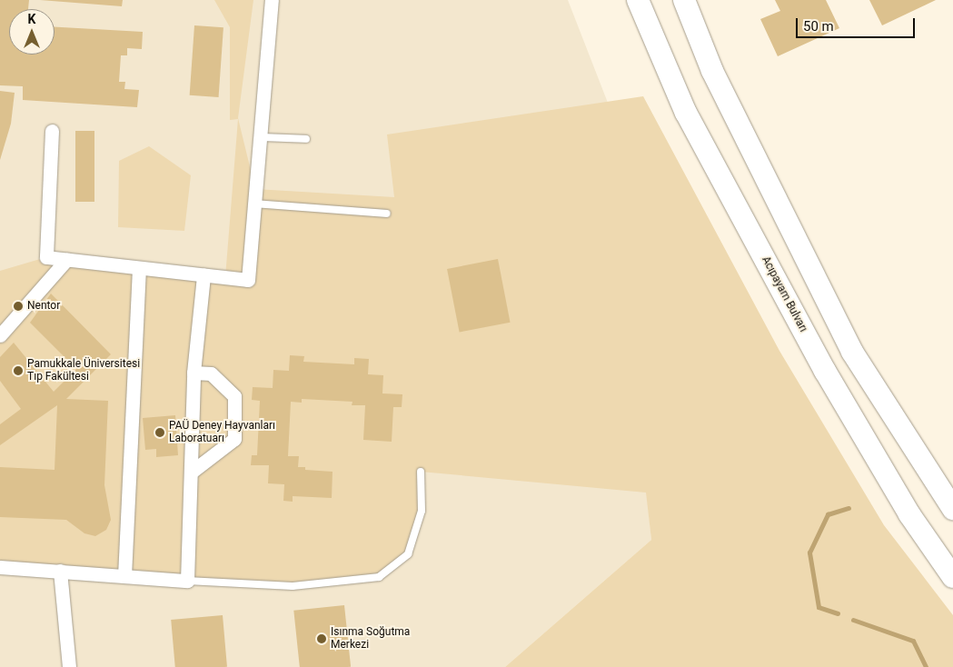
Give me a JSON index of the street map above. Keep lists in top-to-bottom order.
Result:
{
  "streets": {
    "main road": ["Acıpayam Bulvarı"]
  },
  "places": [
    "Nentor",
    "Pamukkale Üniversitesi Tıp Fakültesi",
    "PAÜ Deney Hayvanları Laboratuarı",
    "Isınma Soğutma Merkezi"
  ],
  "scale_bar": "50 m",
  "north": "top"
}
